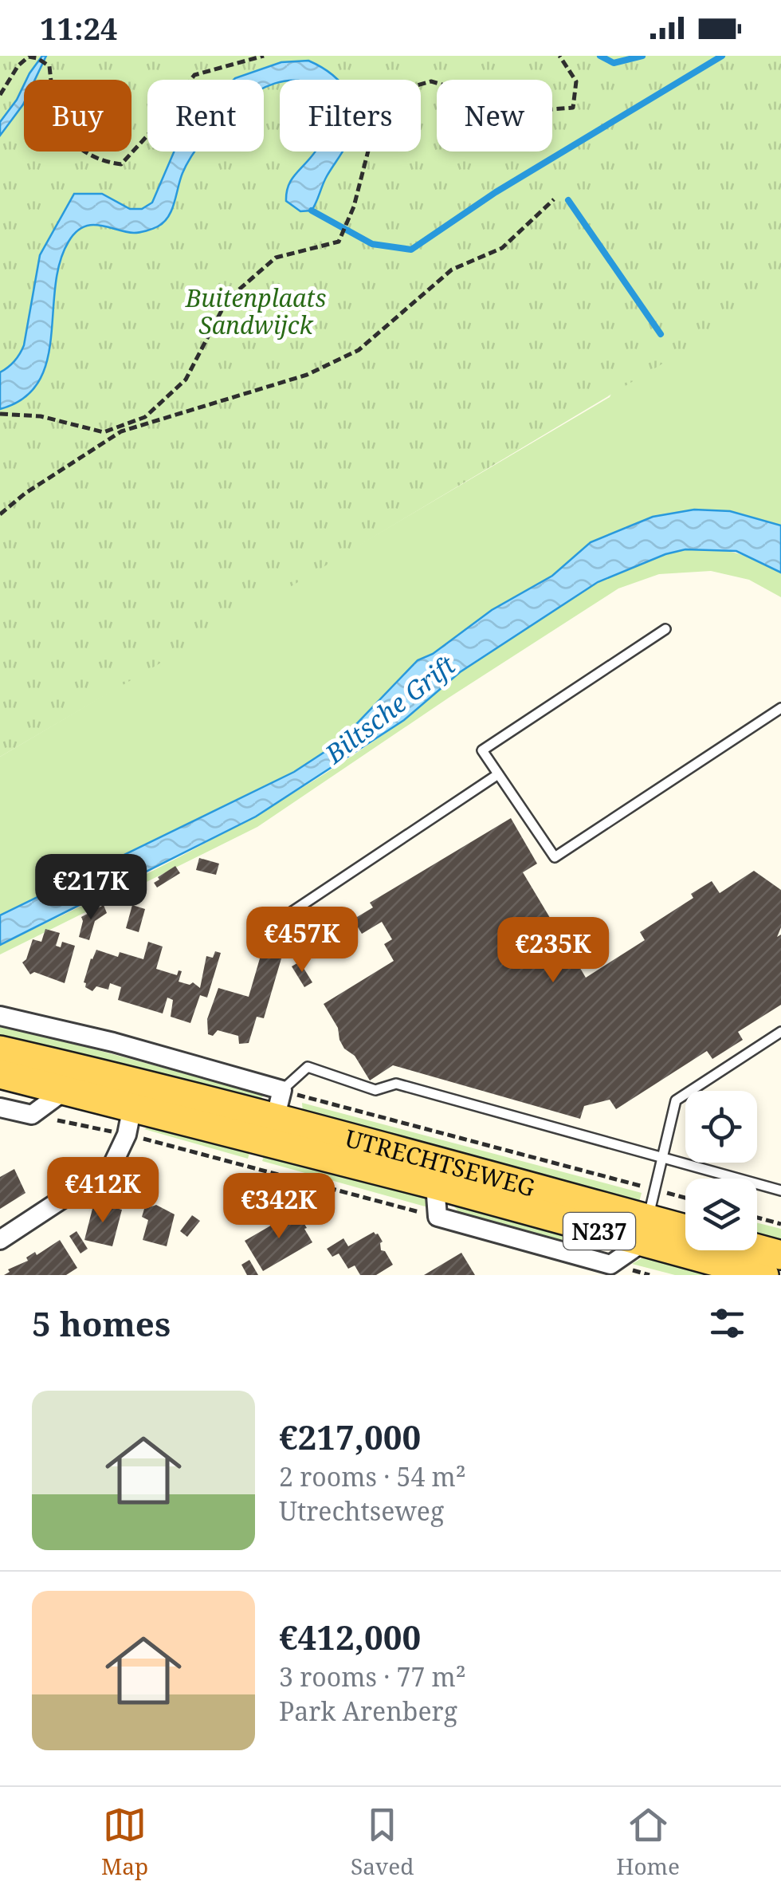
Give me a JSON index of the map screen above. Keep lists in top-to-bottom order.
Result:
{
  "streets": {
    "main road": ["UTRECHTSEWEG", "N237"]
  },
  "water": ["Biltsche Grift"],
  "parks": ["Buitenplaats Sandwijck"],
  "page": {
    "status": "11:24",
    "chip": [
      "Buy",
      "Rent",
      "Filters",
      "New"
    ],
    "price": [
      "€217K",
      "€457K",
      "€235K",
      "€412K",
      "€342K"
    ],
    "heading": "5 homes",
    "list": [
      {
        "name": "€217,000",
        "note": "2 rooms · 54 m² · Utrechtseweg"
      },
      {
        "name": "€412,000",
        "note": "3 rooms · 77 m² · Park Arenberg"
      }
    ],
    "tabs": ["Map", "Saved", "Home"]
  }
}
